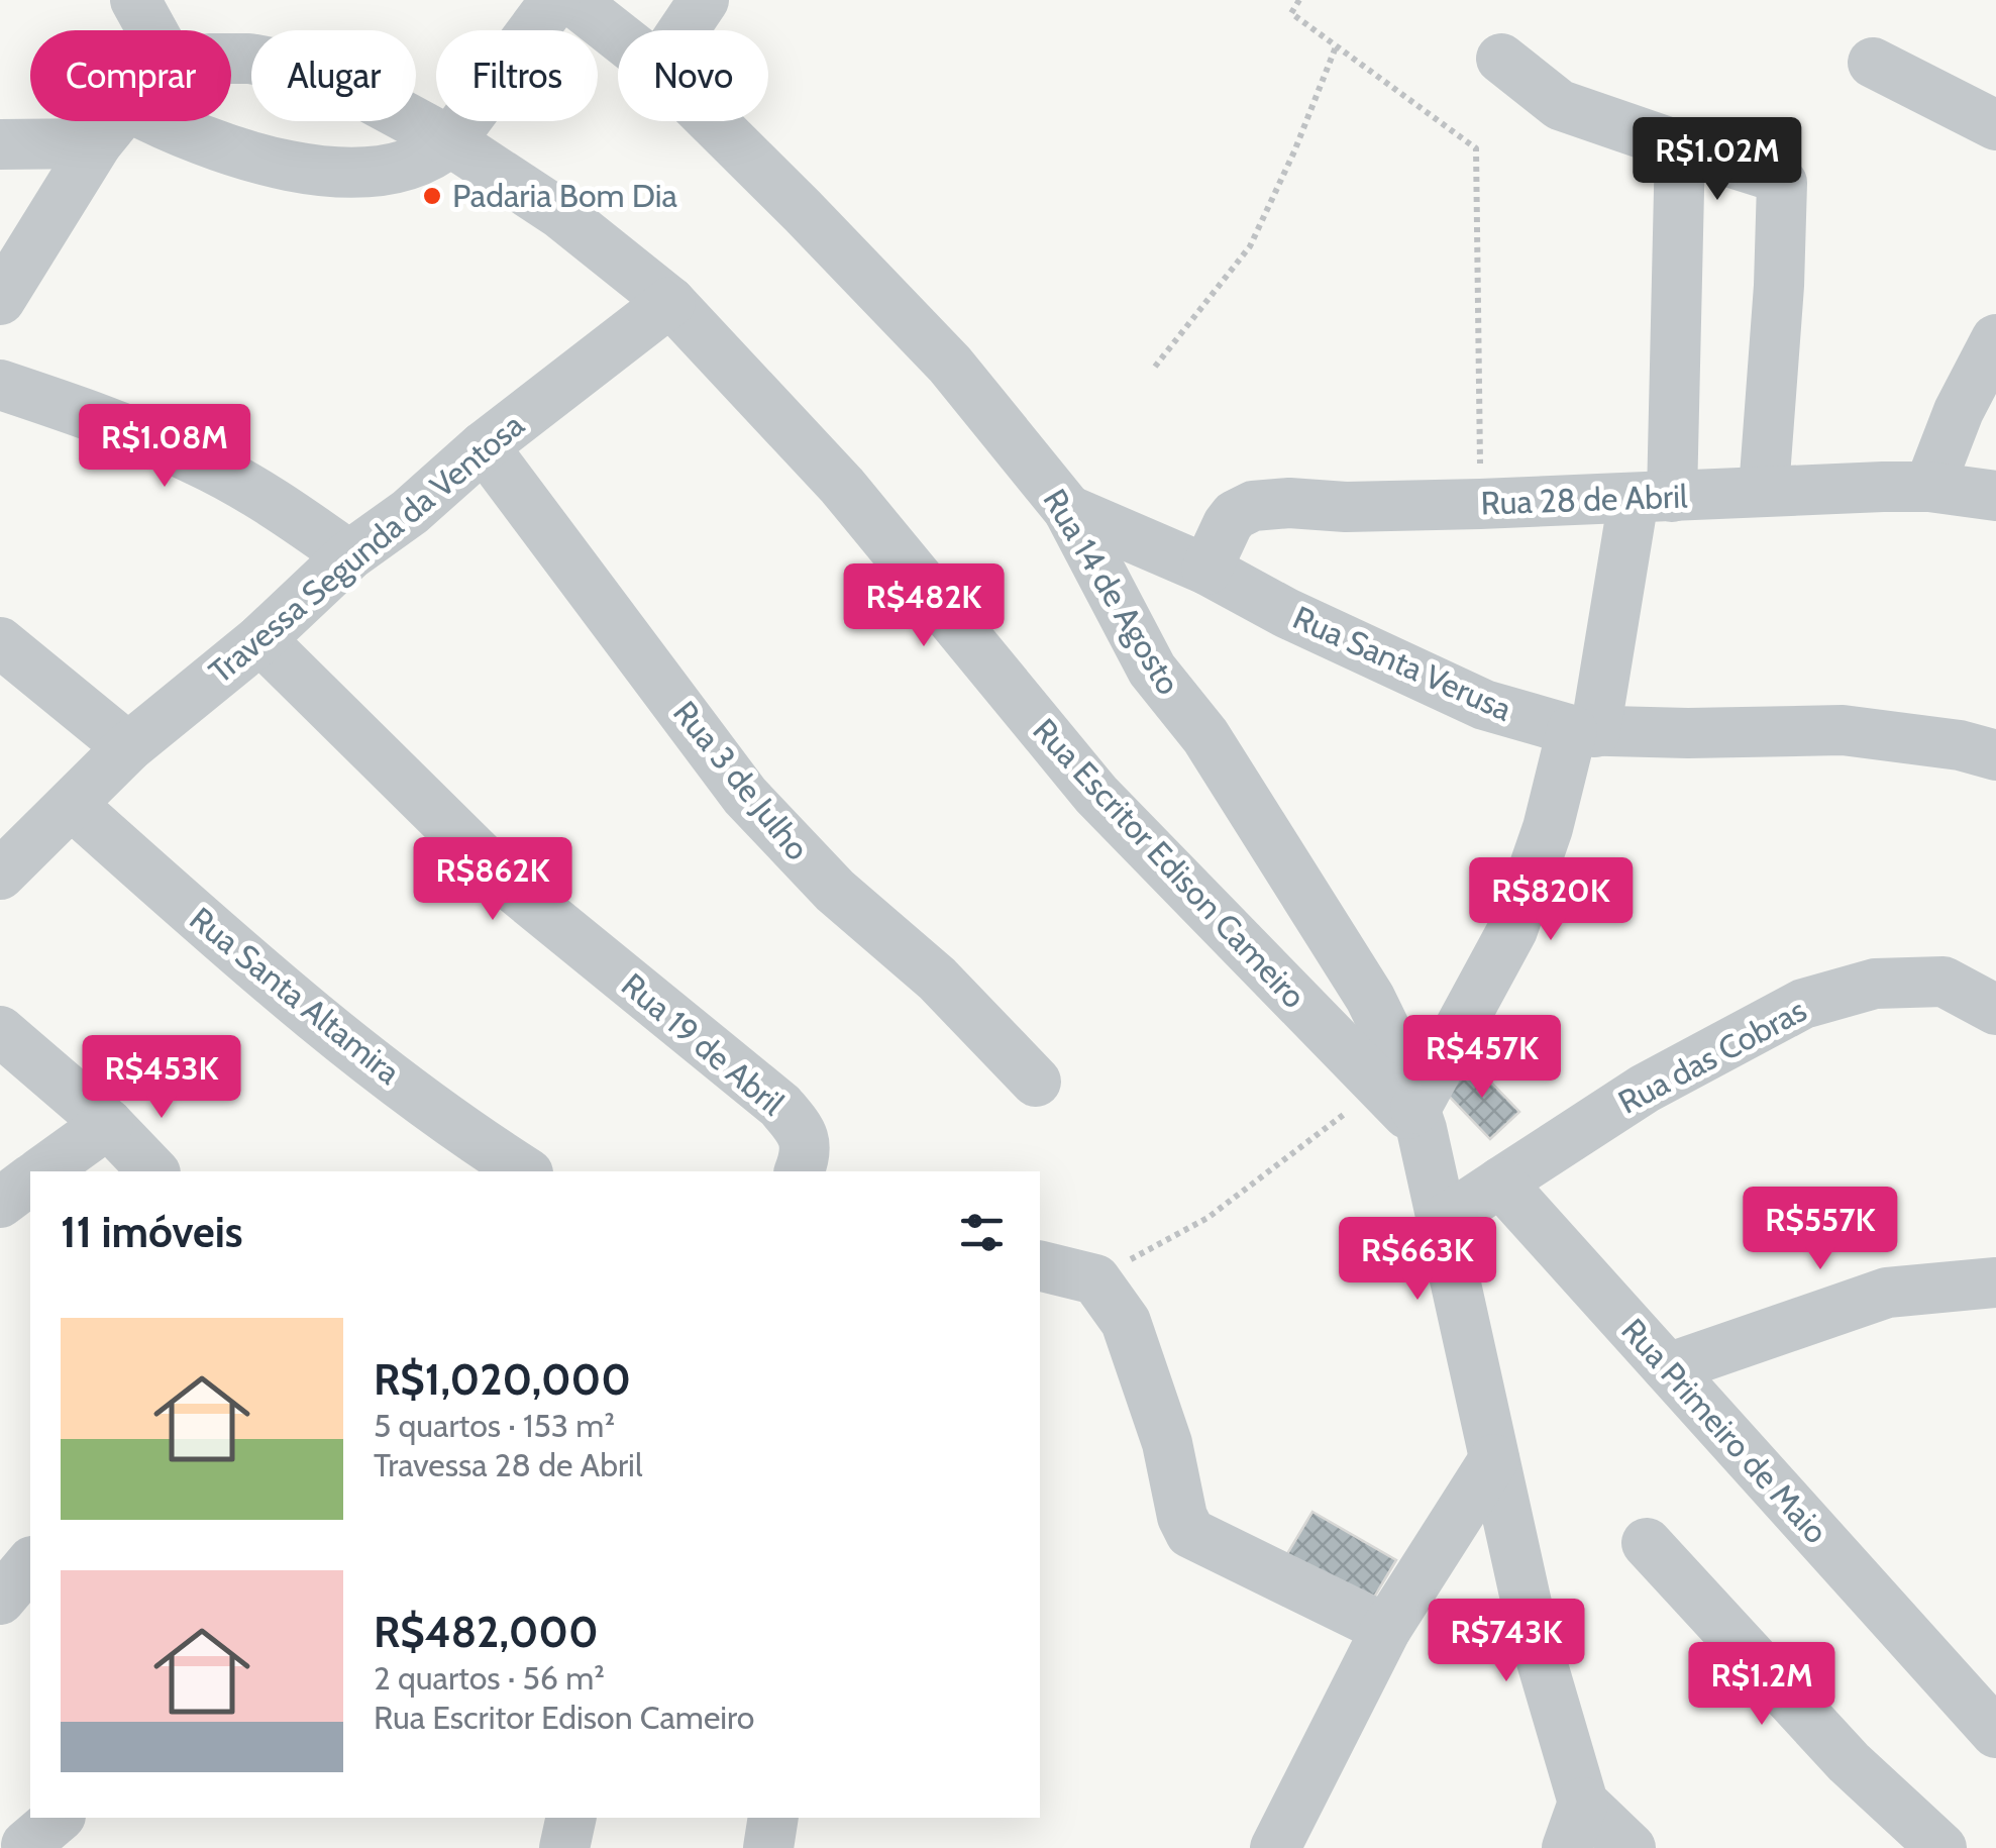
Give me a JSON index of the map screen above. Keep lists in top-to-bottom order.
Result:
{
  "streets": {
    "street": [
      "Rua 28 de Abril",
      "Travessa Segunda da Ventosa",
      "Rua 14 de Agosto",
      "Rua Santa Verusa",
      "Rua 3 de Julho",
      "Rua Escritor Edison Cameiro",
      "Rua Santa Altamira",
      "Rua 19 de Abril",
      "Rua das Cobras",
      "Rua Primeiro de Maio"
    ]
  },
  "crossings": [
    ["Rua 28 de Abril", "Rua Santa Verusa"],
    ["Travessa Segunda da Ventosa", "Rua 3 de Julho"],
    ["Travessa Segunda da Ventosa", "Rua Escritor Edison Cameiro"],
    ["Travessa Segunda da Ventosa", "Rua Santa Altamira"],
    ["Travessa Segunda da Ventosa", "Rua 19 de Abril"],
    ["Rua 14 de Agosto", "Rua Santa Verusa"],
    ["Rua 14 de Agosto", "Rua Escritor Edison Cameiro"],
    ["Rua das Cobras", "Rua Primeiro de Maio"]
  ],
  "places": ["Padaria Bom Dia"],
  "page": {
    "chip": [
      "Comprar",
      "Alugar",
      "Filtros",
      "Novo"
    ],
    "price": [
      "R$1.02M",
      "R$1.08M",
      "R$482K",
      "R$862K",
      "R$820K",
      "R$457K",
      "R$453K",
      "R$557K",
      "R$663K",
      "R$743K",
      "R$1.2M"
    ],
    "heading": "11 imóveis",
    "list": [
      {
        "name": "R$1,020,000",
        "note": "5 quartos · 153 m² · Travessa 28 de Abril"
      },
      {
        "name": "R$482,000",
        "note": "2 quartos · 56 m² · Rua Escritor Edison Cameiro"
      }
    ]
  }
}
